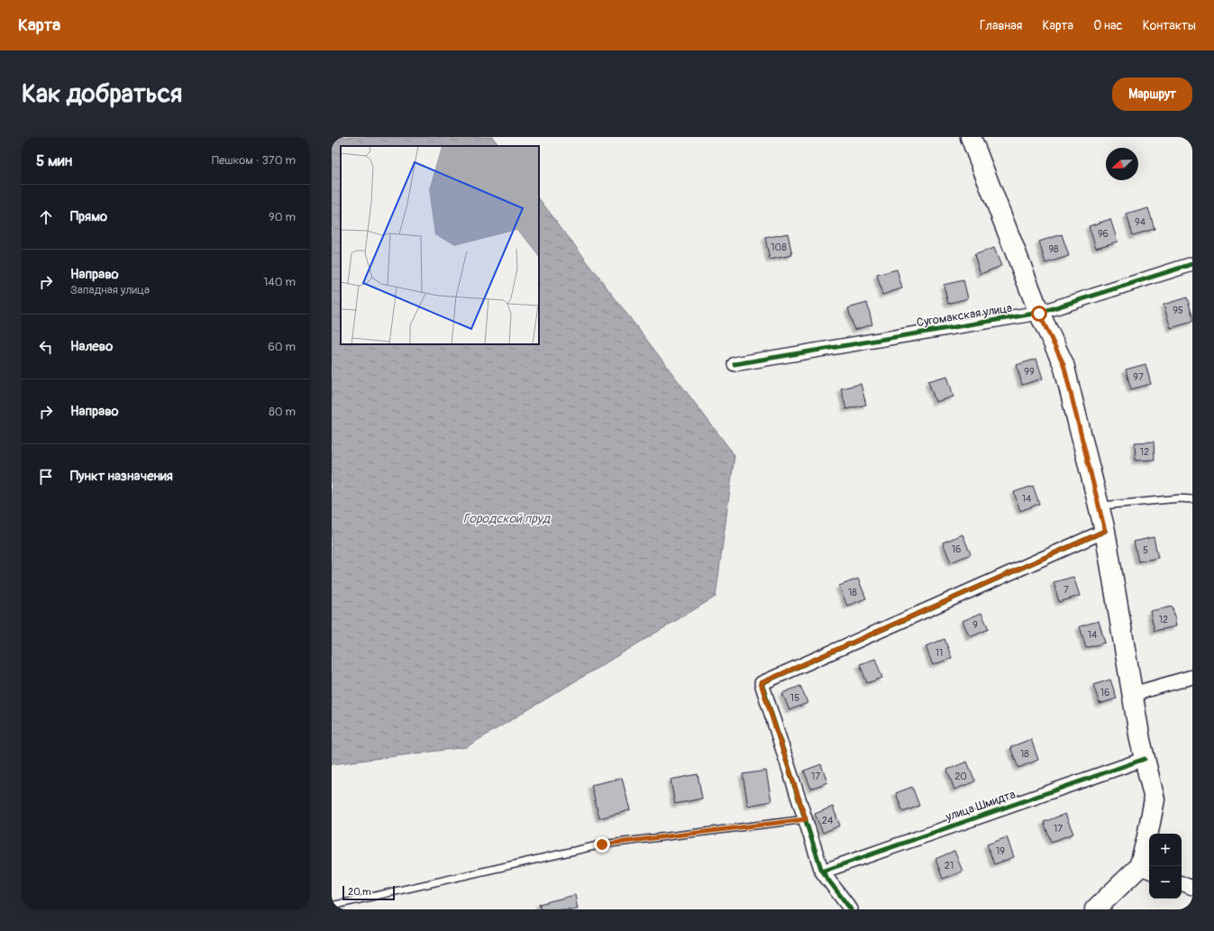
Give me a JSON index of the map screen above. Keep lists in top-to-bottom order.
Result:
{
  "streets": {
    "street": ["Сугомакская улица", "улица Шмидта"]
  },
  "water": ["Городской пруд"],
  "house_numbers": [
    "94",
    "96",
    "108",
    "98",
    "95",
    "99",
    "97",
    "12",
    "14",
    "16",
    "5",
    "7",
    "18",
    "12",
    "9",
    "14",
    "11",
    "16",
    "15",
    "18",
    "17",
    "20",
    "24",
    "17",
    "19",
    "21"
  ],
  "scale_bar": "20 m",
  "north": "bottom left",
  "page": {
    "header": "Карта",
    "nav": [
      "Главная",
      "Карта",
      "О нас",
      "Контакты"
    ],
    "buttons": "Маршрут",
    "title": "Как добраться",
    "heading": ["5 мин", "Пешком · 370 m"],
    "list": [
      ["Прямо", "90 m"],
      ["Направо", "Западная улица", "140 m"],
      ["Налево", "60 m"],
      ["Направо", "80 m"],
      "Пункт назначения"
    ],
    "map_buttons": ["+", "−"],
    "scale": "20 m"
  }
}
